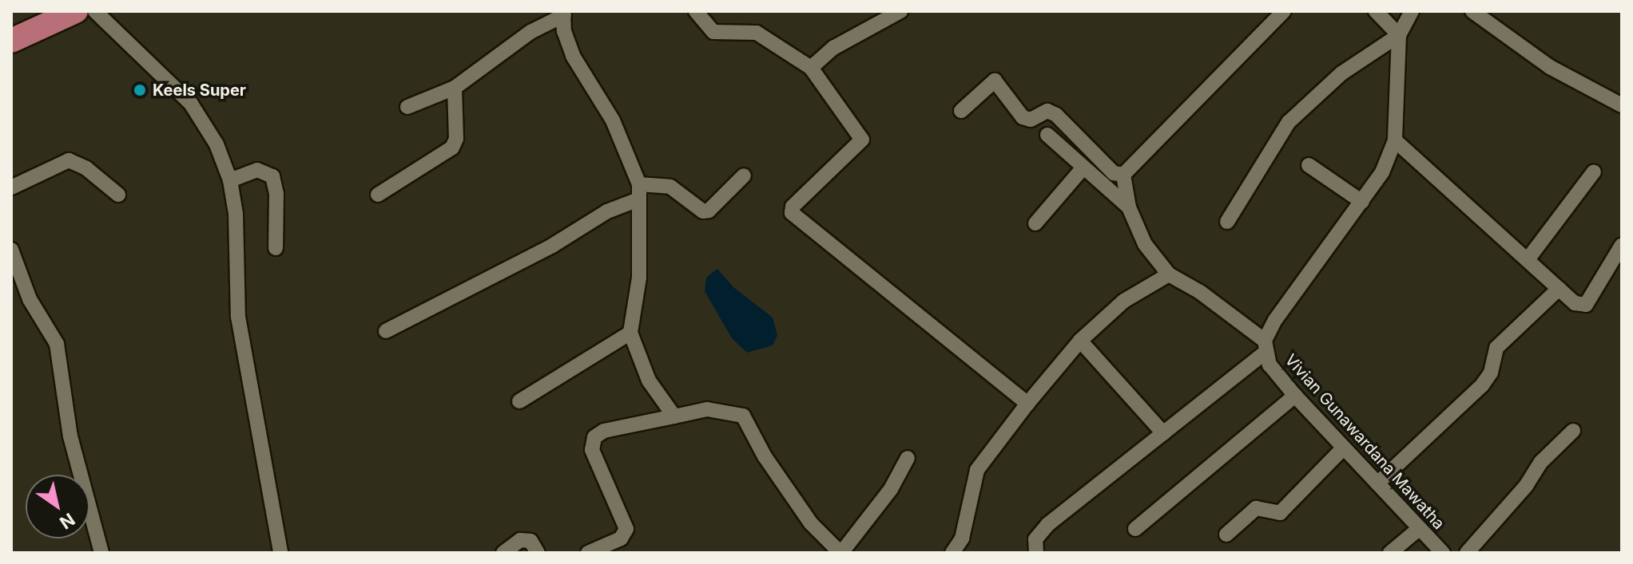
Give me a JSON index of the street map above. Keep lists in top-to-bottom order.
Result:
{
  "streets": {
    "street": ["Vivian Gunawardana Mawatha"]
  },
  "places": ["Keels Super"],
  "north": "bottom right"
}
